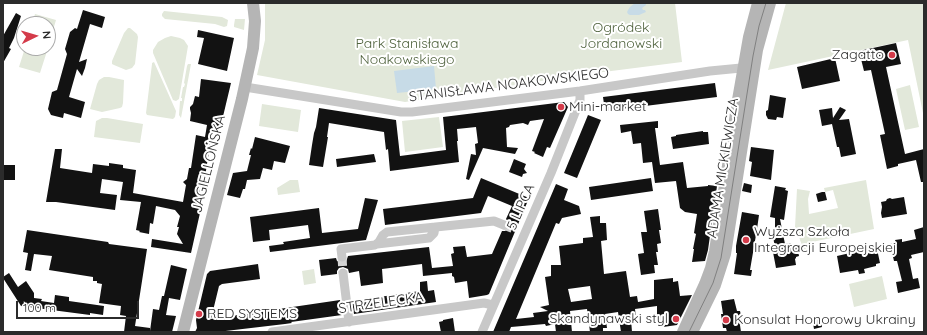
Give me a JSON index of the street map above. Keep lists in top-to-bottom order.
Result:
{
  "streets": {
    "street": [
      "STANISŁAWA NOAKOWSKIEGO",
      "JAGIELLOŃSKA",
      "ADAMA MICKIEWICZA",
      "5 LIPCA",
      "STRZELECKA"
    ]
  },
  "crossings": [
    ["STANISŁAWA NOAKOWSKIEGO", "JAGIELLOŃSKA"],
    ["STANISŁAWA NOAKOWSKIEGO", "ADAMA MICKIEWICZA"],
    ["STANISŁAWA NOAKOWSKIEGO", "5 LIPCA"],
    ["5 LIPCA", "STRZELECKA"]
  ],
  "parks": ["Ogródek Jordanowski", "Park Stanisława Noakowskiego"],
  "places": [
    "Zagatto",
    "Mini-market",
    "Wyższa Szkoła Integracji Europejskiej",
    "RED SYSTEMS",
    "Skandynawski styl",
    "Konsulat Honorowy Ukrainy"
  ],
  "scale_bar": "100 m",
  "north": "right"
}
